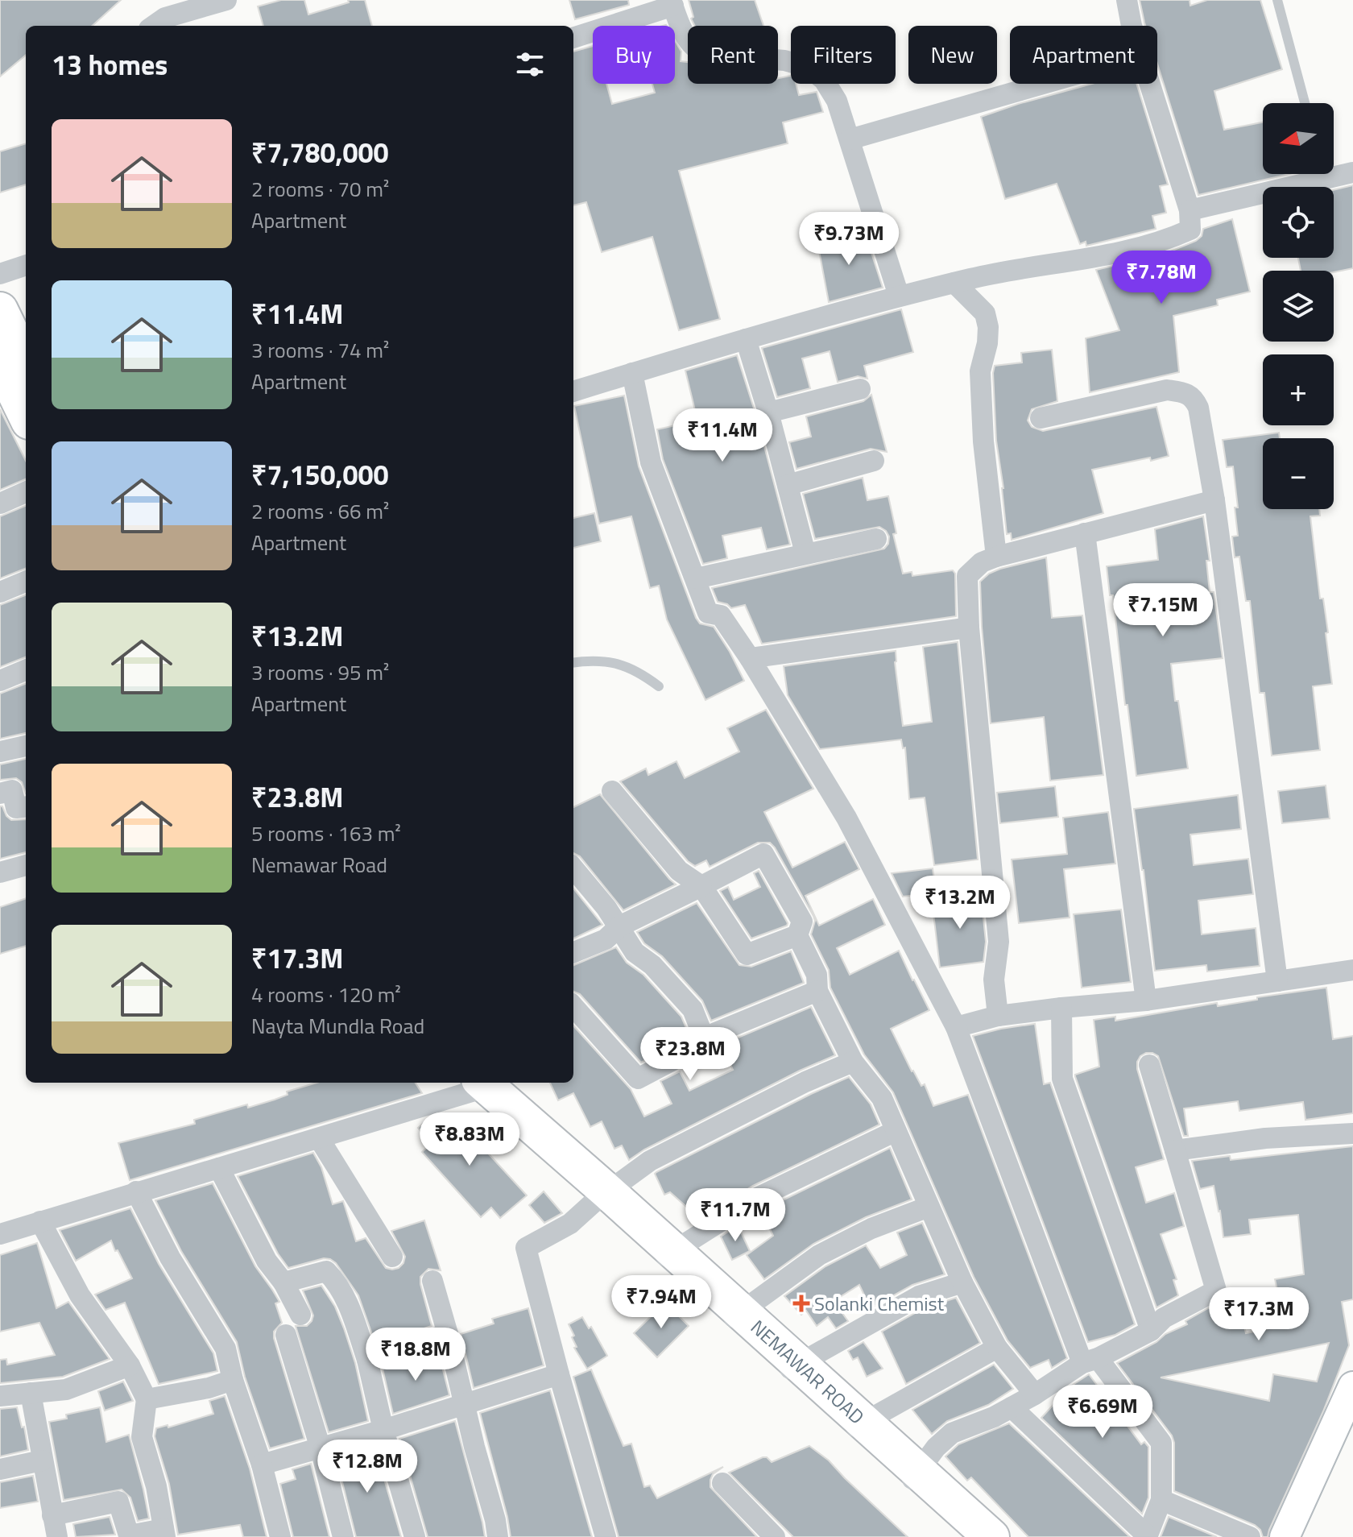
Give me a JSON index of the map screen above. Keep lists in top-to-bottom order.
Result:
{
  "streets": {
    "highway": ["NEMAWAR ROAD"]
  },
  "places": {
    "health": ["Solanki Chemist"]
  },
  "north": "left",
  "page": {
    "chip": [
      "Buy",
      "Rent",
      "Filters",
      "New",
      "Apartment"
    ],
    "heading": "13 homes",
    "map_buttons": ["+", "−"],
    "list": [
      {
        "name": "₹7,780,000",
        "note": "2 rooms · 70 m² · Apartment"
      },
      {
        "name": "₹11.4M",
        "note": "3 rooms · 74 m² · Apartment"
      },
      {
        "name": "₹7,150,000",
        "note": "2 rooms · 66 m² · Apartment"
      },
      {
        "name": "₹13.2M",
        "note": "3 rooms · 95 m² · Apartment"
      },
      {
        "name": "₹23.8M",
        "note": "5 rooms · 163 m² · Nemawar Road"
      },
      {
        "name": "₹17.3M",
        "note": "4 rooms · 120 m² · Nayta Mundla Road"
      }
    ],
    "price": [
      "₹9.73M",
      "₹7.78M",
      "₹11.4M",
      "₹7.15M",
      "₹13.2M",
      "₹23.8M",
      "₹8.83M",
      "₹11.7M",
      "₹7.94M",
      "₹17.3M",
      "₹18.8M",
      "₹6.69M",
      "₹12.8M"
    ]
  }
}
